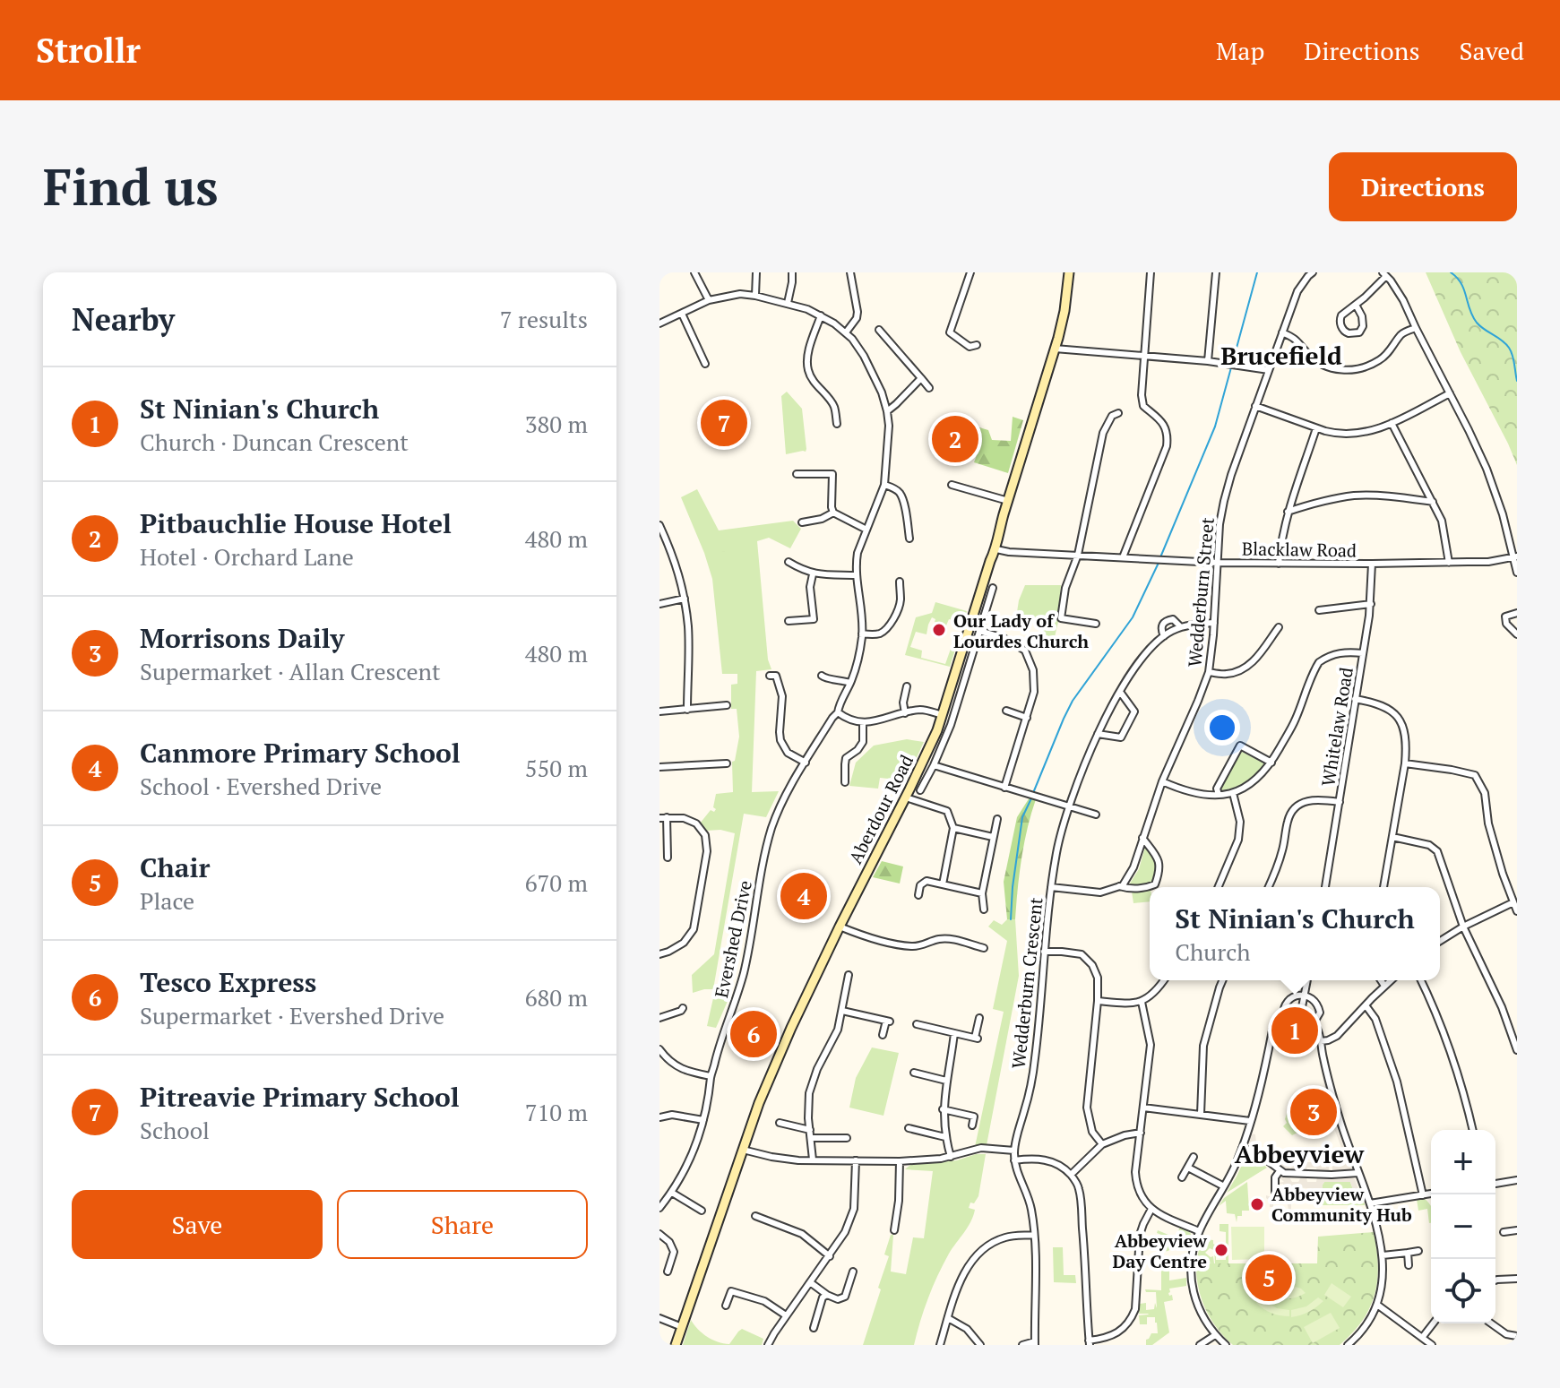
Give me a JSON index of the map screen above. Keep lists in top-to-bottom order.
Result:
{
  "streets": {
    "main road": ["Aberdour Road"],
    "street": [
      "Blacklaw Road",
      "Wedderburn Street",
      "Whitelaw Road",
      "Evershed Drive",
      "Wedderburn Crescent"
    ]
  },
  "crossings": [
    ["Blacklaw Road", "Wedderburn Street"],
    ["Blacklaw Road", "Whitelaw Road"],
    ["Blacklaw Road", "Aberdour Road"],
    ["Wedderburn Street", "Wedderburn Crescent"]
  ],
  "districts": ["Brucefield", "Abbeyview"],
  "places": ["Our Lady of Lourdes Church", "Abbeyview Community Hub", "Abbeyview Day Centre"],
  "page": {
    "header": "Strollr",
    "nav": ["Map", "Directions", "Saved"],
    "buttons": [
      "Directions",
      ["Save", "Share"]
    ],
    "title": "Find us",
    "heading": ["Nearby", "7 results"],
    "list": [
      {
        "mark": "1",
        "name": "St Ninian's Church",
        "note": "Church · Duncan Crescent",
        "value": "380 m"
      },
      {
        "mark": "2",
        "name": "Pitbauchlie House Hotel",
        "note": "Hotel · Orchard Lane",
        "value": "480 m"
      },
      {
        "mark": "3",
        "name": "Morrisons Daily",
        "note": "Supermarket · Allan Crescent",
        "value": "480 m"
      },
      {
        "mark": "4",
        "name": "Canmore Primary School",
        "note": "School · Evershed Drive",
        "value": "550 m"
      },
      {
        "mark": "5",
        "name": "Chair",
        "note": "Place",
        "value": "670 m"
      },
      {
        "mark": "6",
        "name": "Tesco Express",
        "note": "Supermarket · Evershed Drive",
        "value": "680 m"
      },
      {
        "mark": "7",
        "name": "Pitreavie Primary School",
        "note": "School",
        "value": "710 m"
      }
    ],
    "pins": [
      "7",
      "2",
      "4",
      "1",
      "6",
      "3",
      "5"
    ],
    "popup": ["St Ninian's Church", "Church"],
    "map_buttons": ["+", "−"]
  }
}
